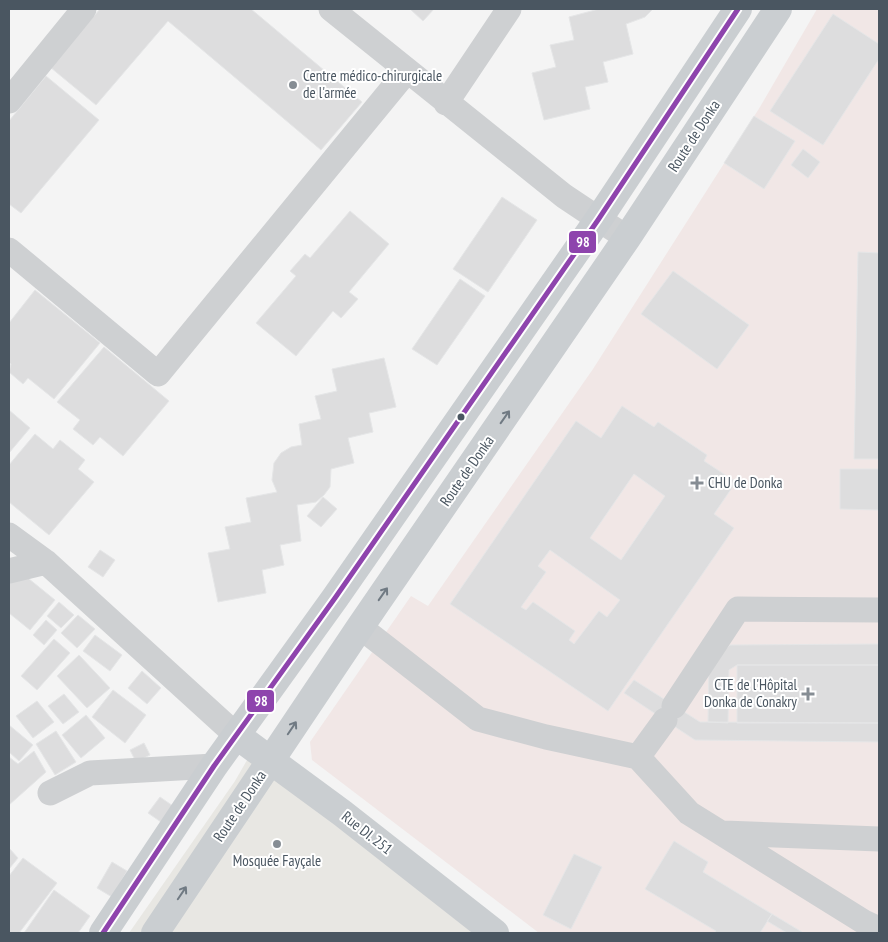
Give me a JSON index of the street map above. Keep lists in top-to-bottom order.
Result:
{
  "streets": {
    "main road": ["Route de Donka", "Rue DI. 251"]
  },
  "crossings": [
    ["Route de Donka", "Rue DI. 251"]
  ],
  "places": {
    "other": ["Centre médico-chirurgicale de l'armée", "Mosquée Fayçale"],
    "health": ["CHU de Donka", "CTE de l'Hôpital Donka de Conakry"]
  },
  "lines": ["transit line 98"]
}
